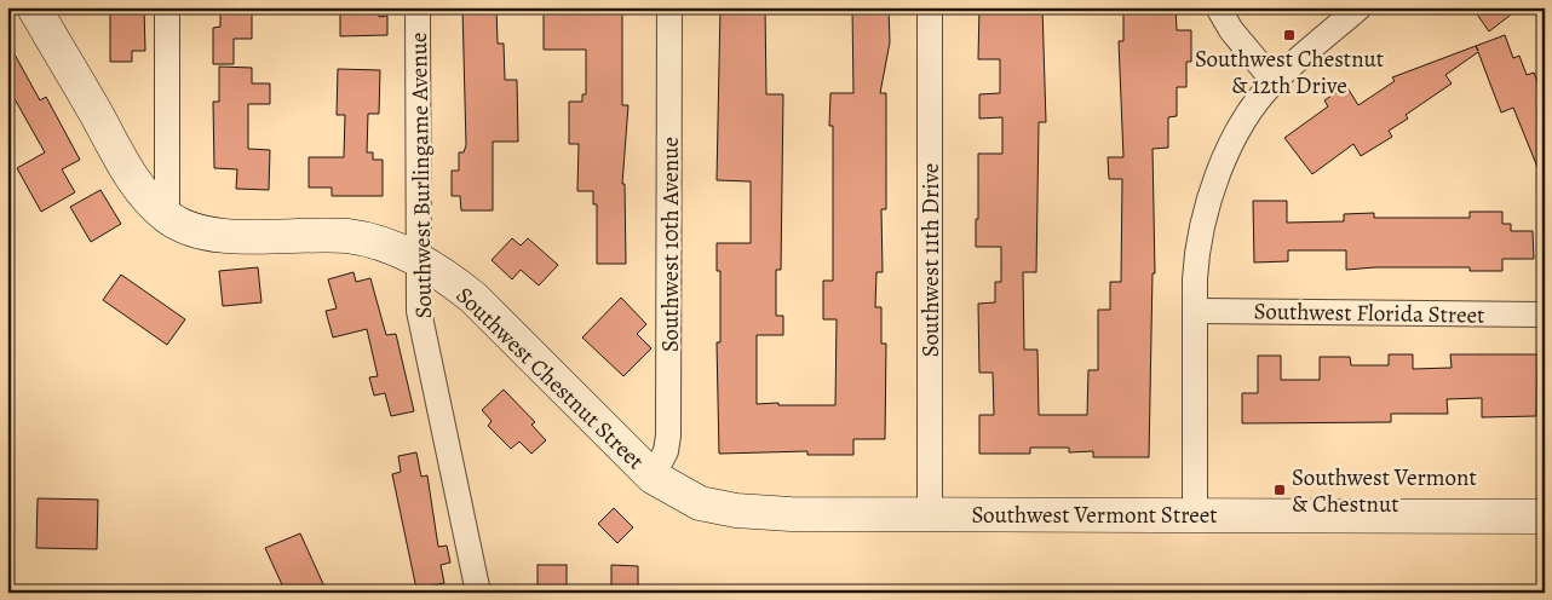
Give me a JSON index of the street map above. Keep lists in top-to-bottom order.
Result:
{
  "streets": {
    "street": [
      "Southwest Burlingame Avenue",
      "Southwest 10th Avenue",
      "Southwest 11th Drive",
      "Southwest Florida Street",
      "Southwest Chestnut Street",
      "Southwest Vermont Street"
    ]
  },
  "crossings": [
    ["Southwest Burlingame Avenue", "Southwest Chestnut Street"],
    ["Southwest 10th Avenue", "Southwest Chestnut Street"],
    ["Southwest 10th Avenue", "Southwest Vermont Street"],
    ["Southwest 11th Drive", "Southwest Vermont Street"],
    ["Southwest Chestnut Street", "Southwest Vermont Street"]
  ],
  "places": {
    "transit": ["Southwest Chestnut & 12th Drive", "Southwest Vermont & Chestnut"]
  }
}
